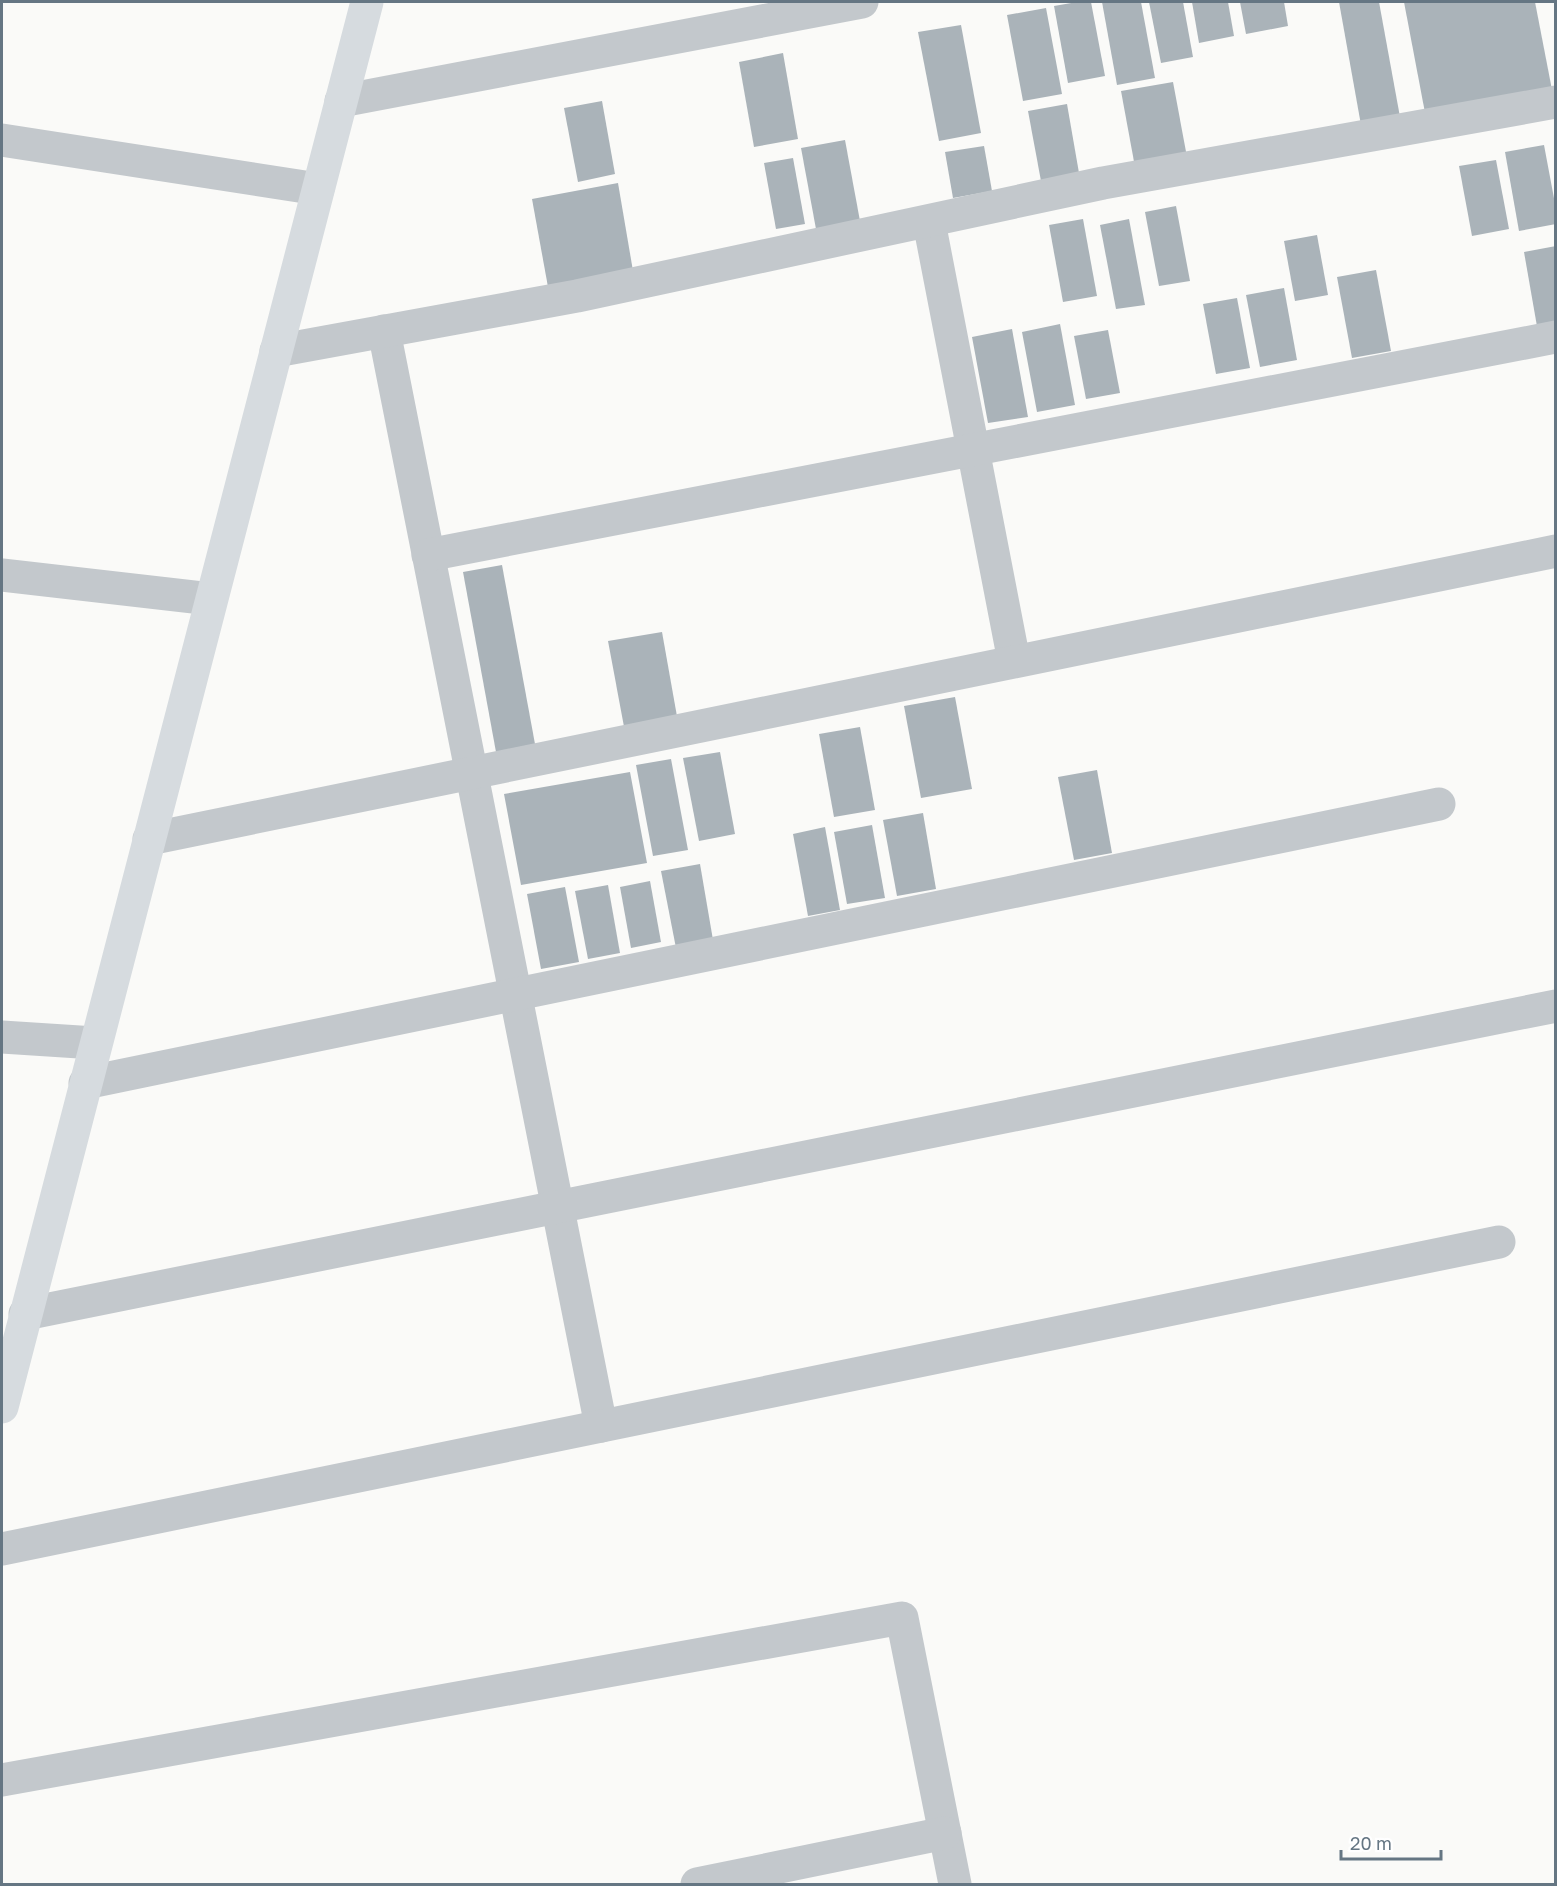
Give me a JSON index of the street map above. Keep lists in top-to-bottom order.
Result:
{
  "scale_bar": "20 m"
}
